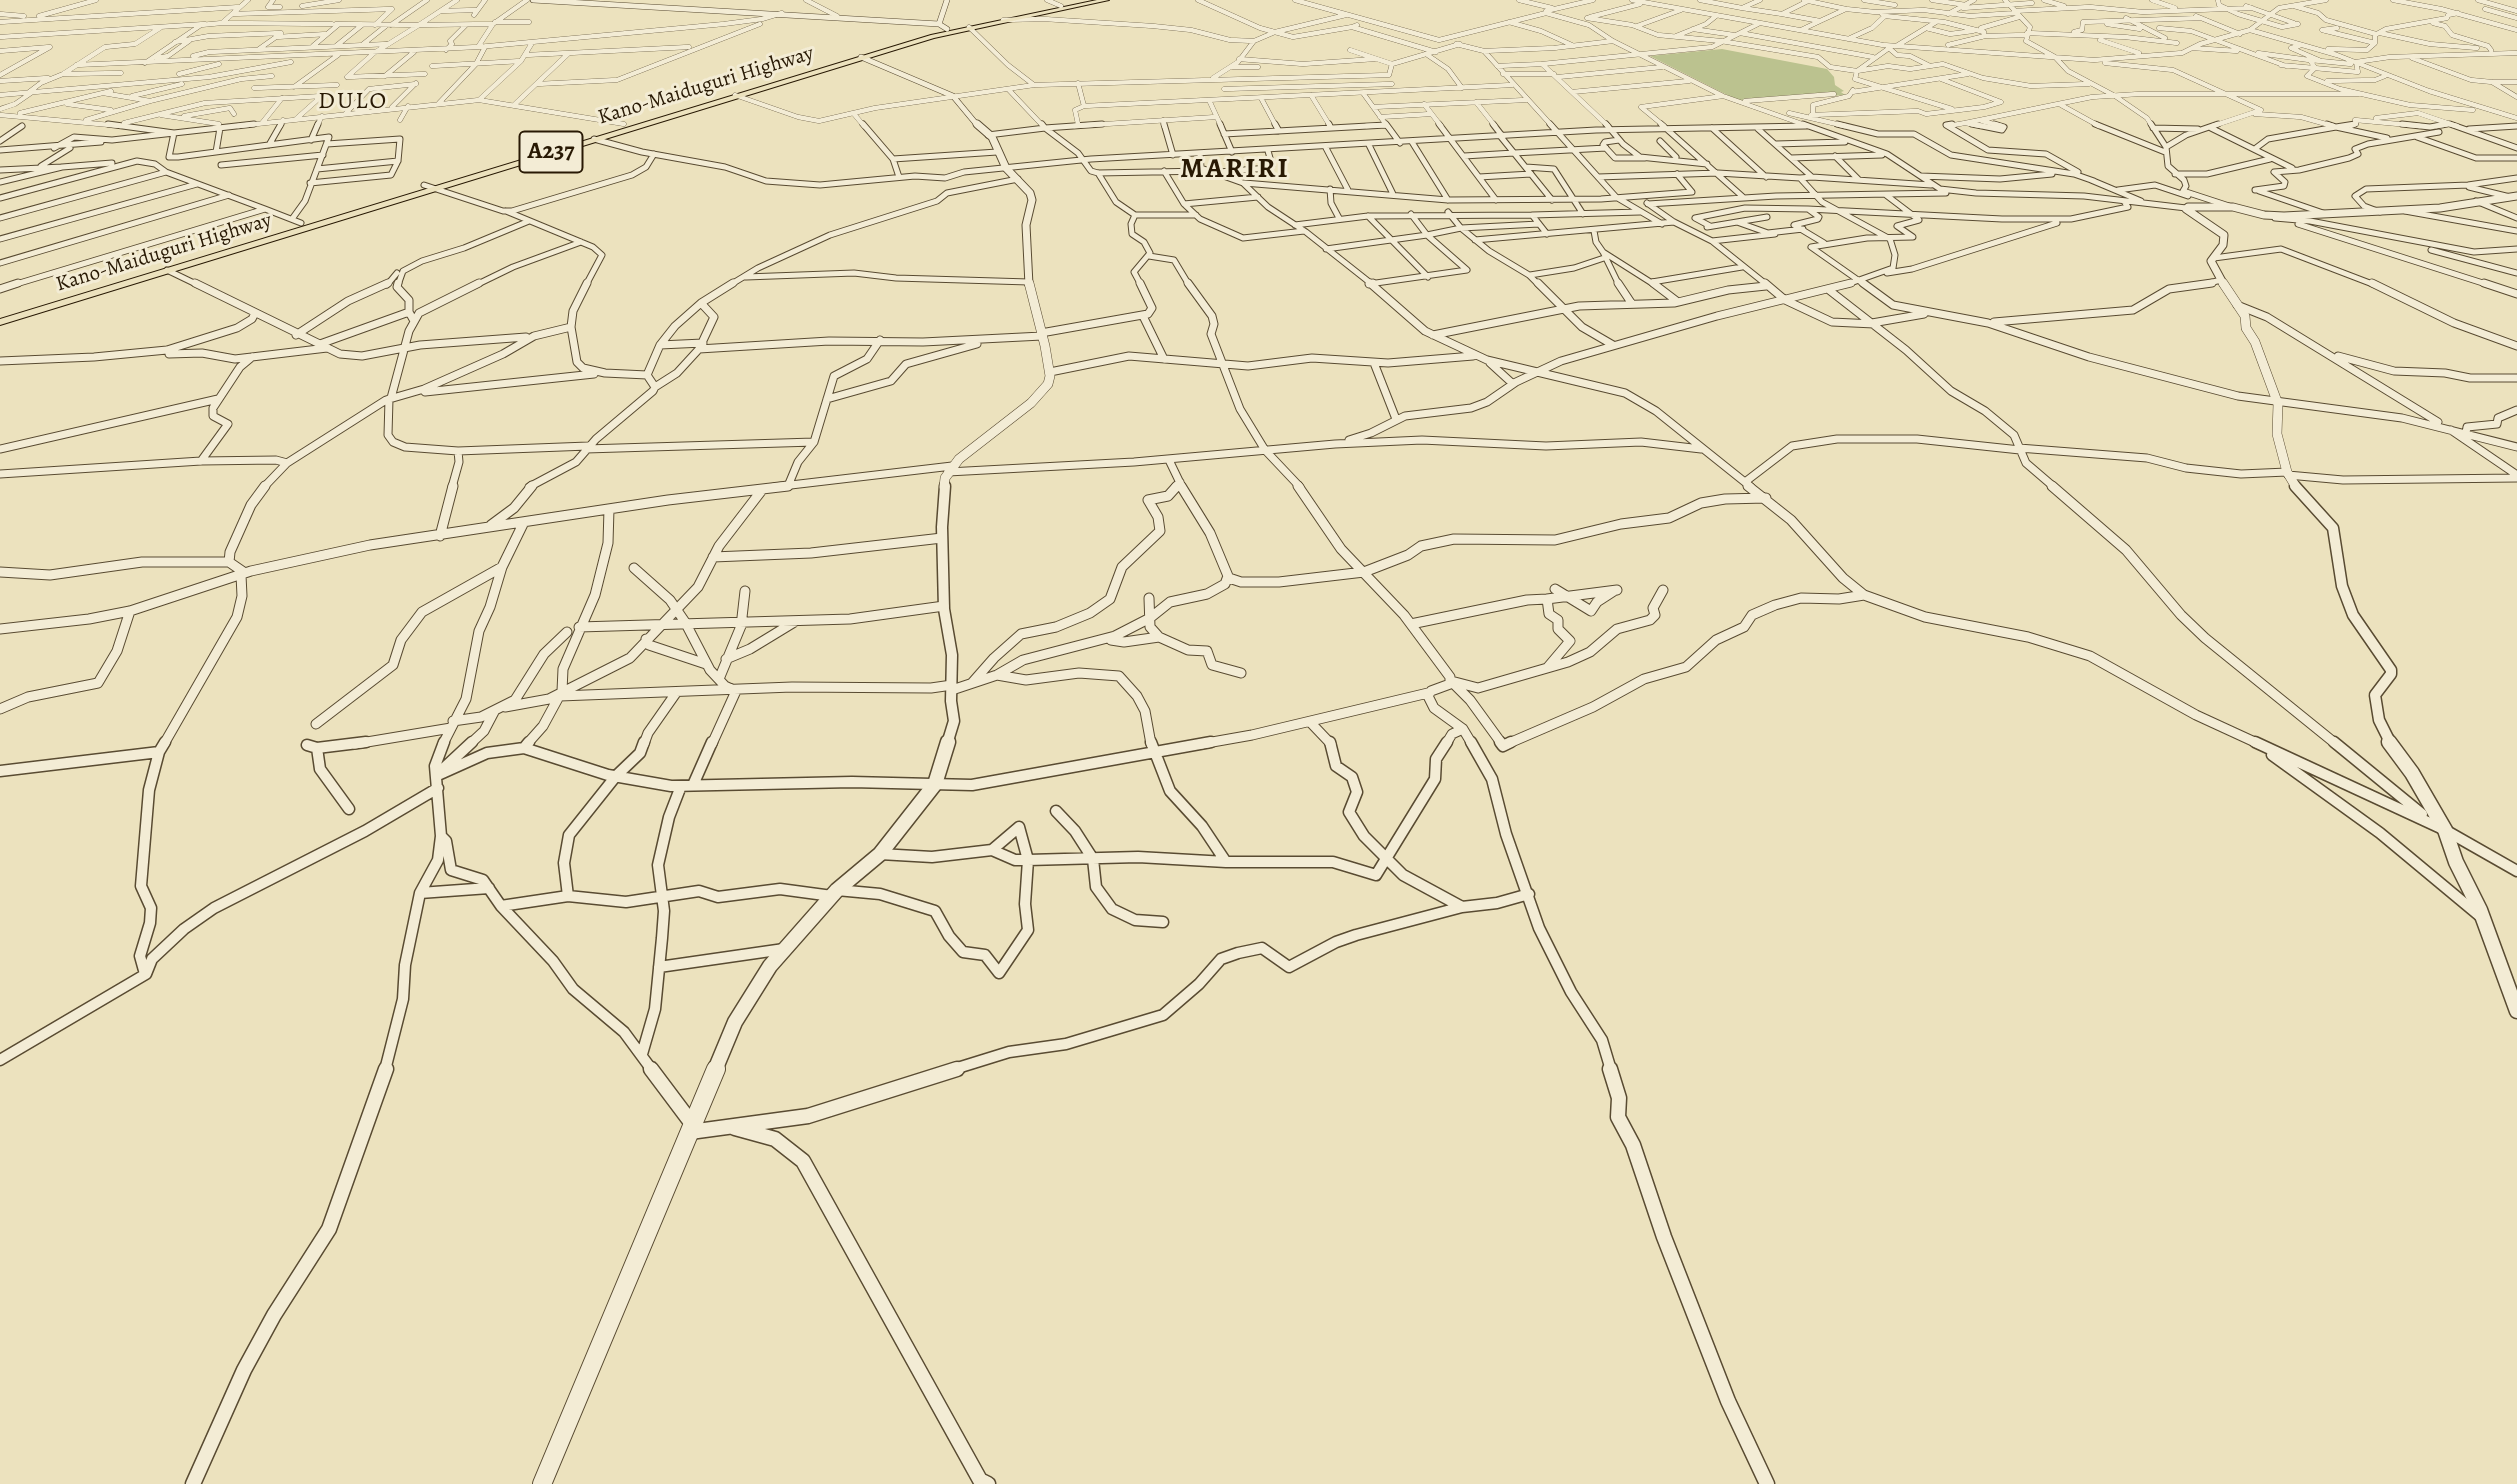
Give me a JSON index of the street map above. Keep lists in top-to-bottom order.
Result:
{
  "streets": {
    "highway": ["Kano-Maiduguri Highway", "A237"]
  },
  "districts": ["DULO", "MARIRI"]
}
